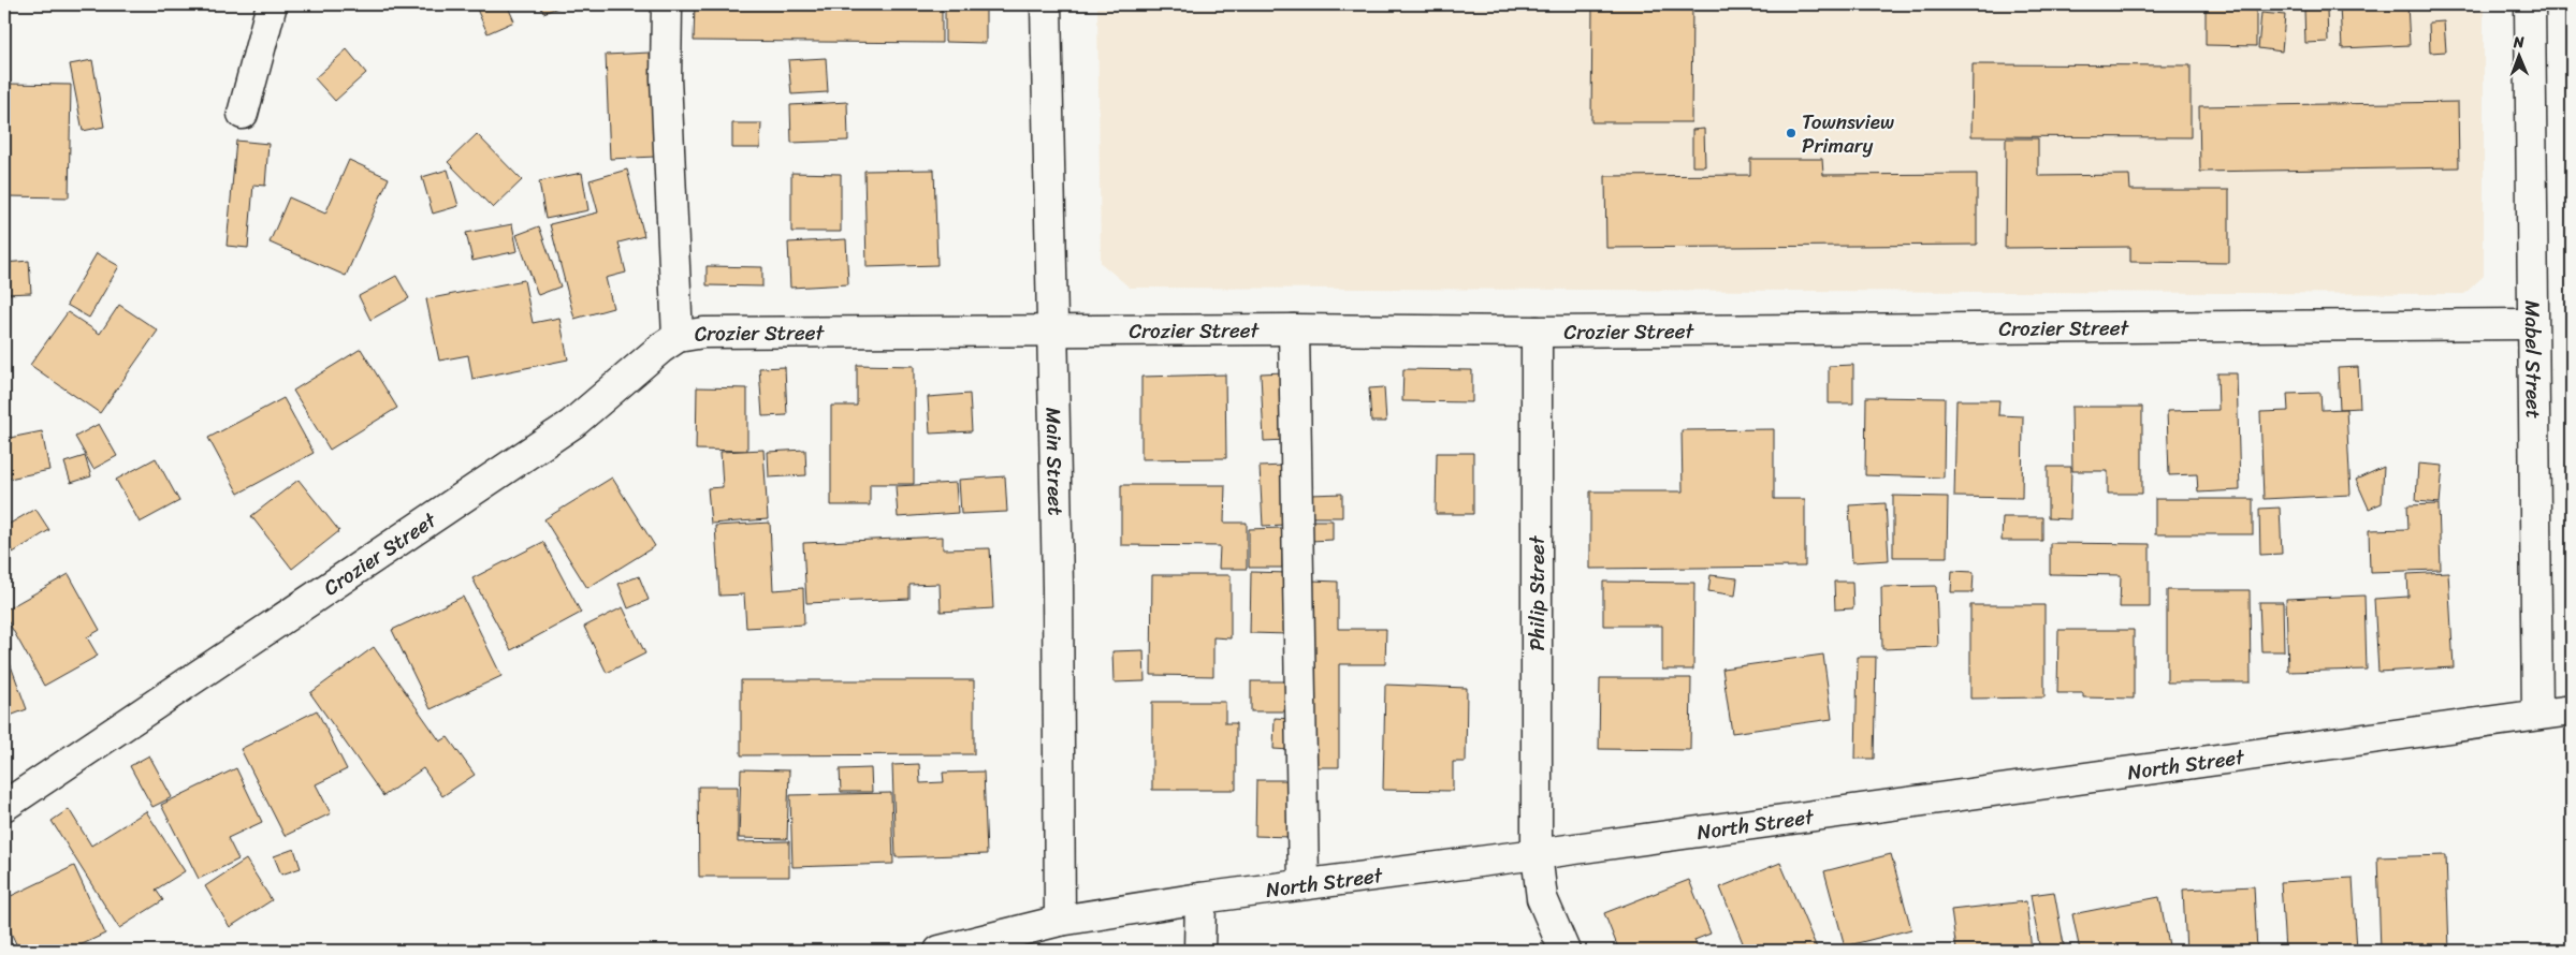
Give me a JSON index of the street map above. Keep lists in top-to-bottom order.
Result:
{
  "streets": {
    "street": [
      "Crozier Street",
      "Mabel Street",
      "Main Street",
      "Philip Street",
      "North Street"
    ]
  },
  "crossings": [
    ["Crozier Street", "Mabel Street"],
    ["Crozier Street", "Main Street"],
    ["Crozier Street", "Philip Street"],
    ["Mabel Street", "North Street"],
    ["Main Street", "North Street"],
    ["Philip Street", "North Street"]
  ],
  "places": ["Townsview Primary"],
  "north": "top"
}
